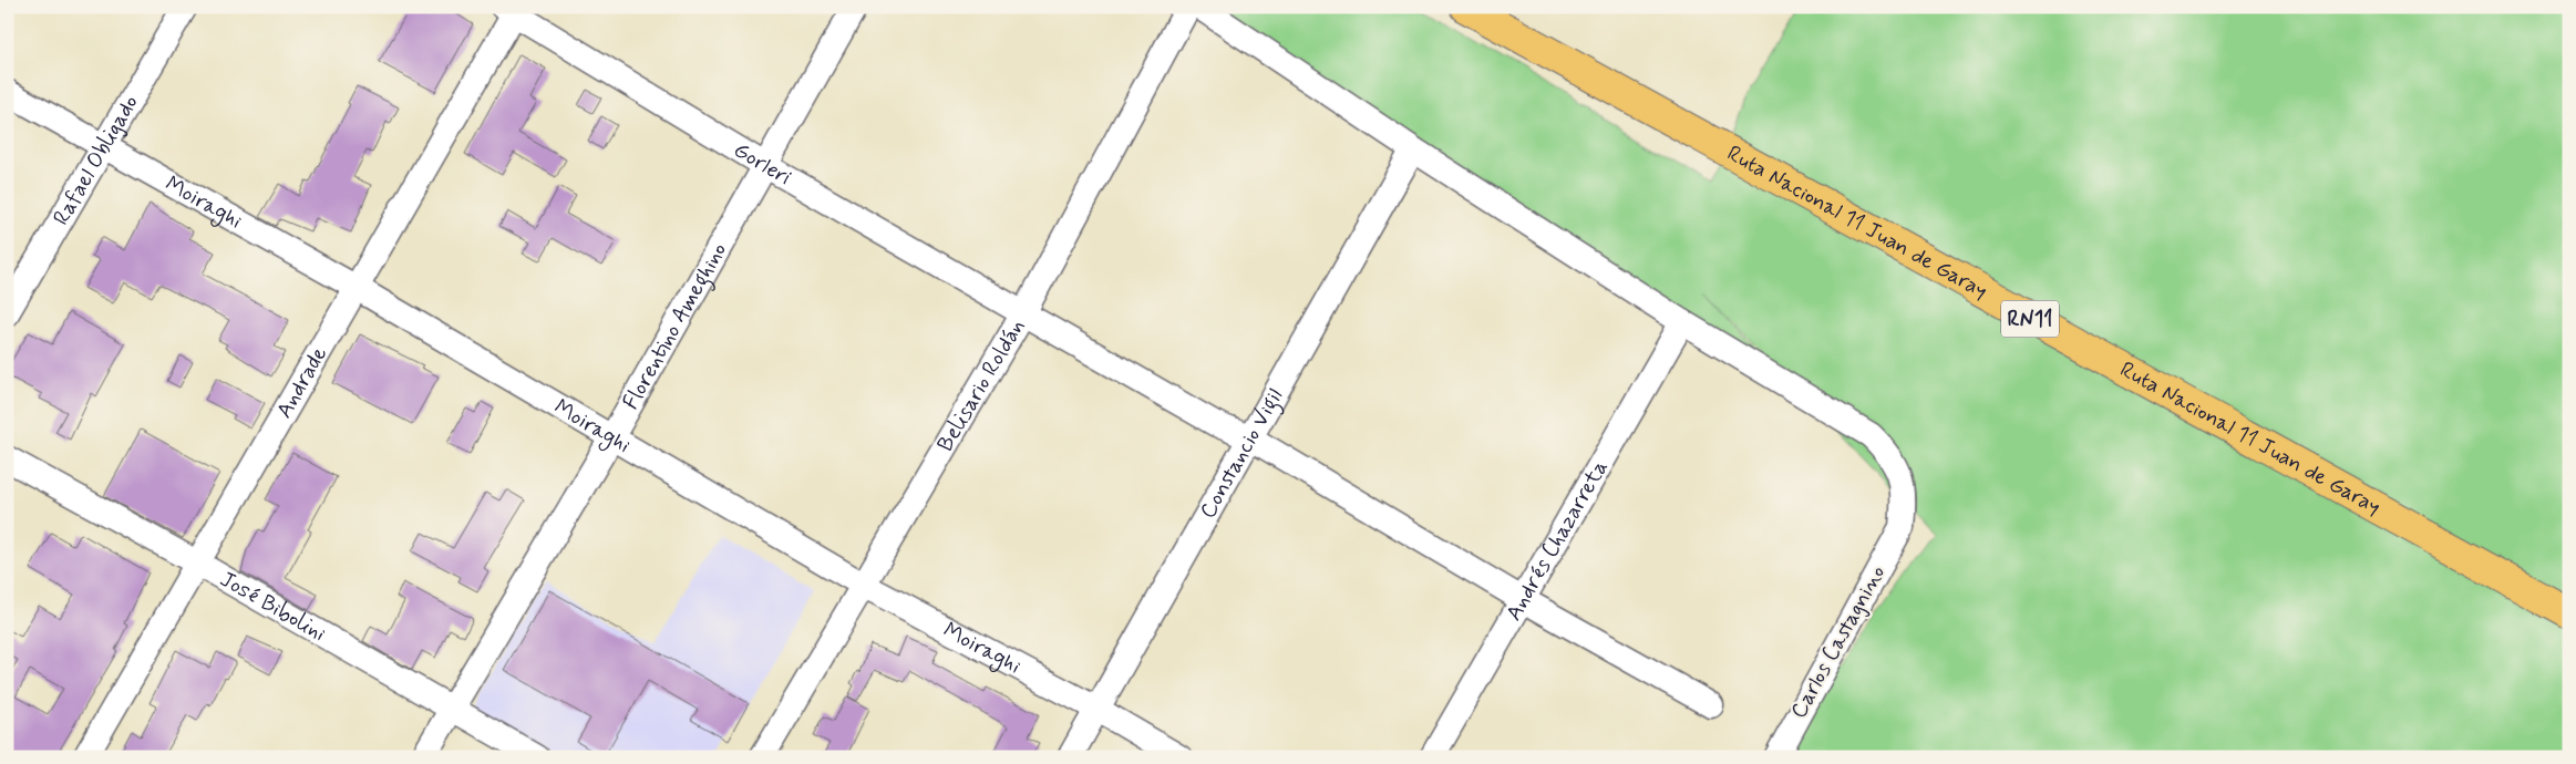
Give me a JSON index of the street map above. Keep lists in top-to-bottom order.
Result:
{
  "streets": {
    "highway": ["Ruta Nacional 11 Juan de Garay", "RN11"],
    "street": [
      "Rafael Obligado",
      "Gorleri",
      "Moiraghi",
      "Florentino Ameghino",
      "Andrade",
      "Belisario Roldán",
      "Constancio Vigil",
      "Andrés Chazarreta",
      "José Bibolini",
      "Carlos Castagnino"
    ]
  },
  "crossings": [
    ["Rafael Obligado", "Moiraghi"],
    ["Gorleri", "Florentino Ameghino"],
    ["Gorleri", "Andrade"],
    ["Gorleri", "Belisario Roldán"],
    ["Gorleri", "Constancio Vigil"],
    ["Gorleri", "Andrés Chazarreta"],
    ["Moiraghi", "Florentino Ameghino"],
    ["Moiraghi", "Andrade"],
    ["Moiraghi", "Belisario Roldán"],
    ["Moiraghi", "Constancio Vigil"],
    ["Florentino Ameghino", "José Bibolini"],
    ["Andrade", "José Bibolini"],
    ["Andrés Chazarreta", "Carlos Castagnino"]
  ]
}
